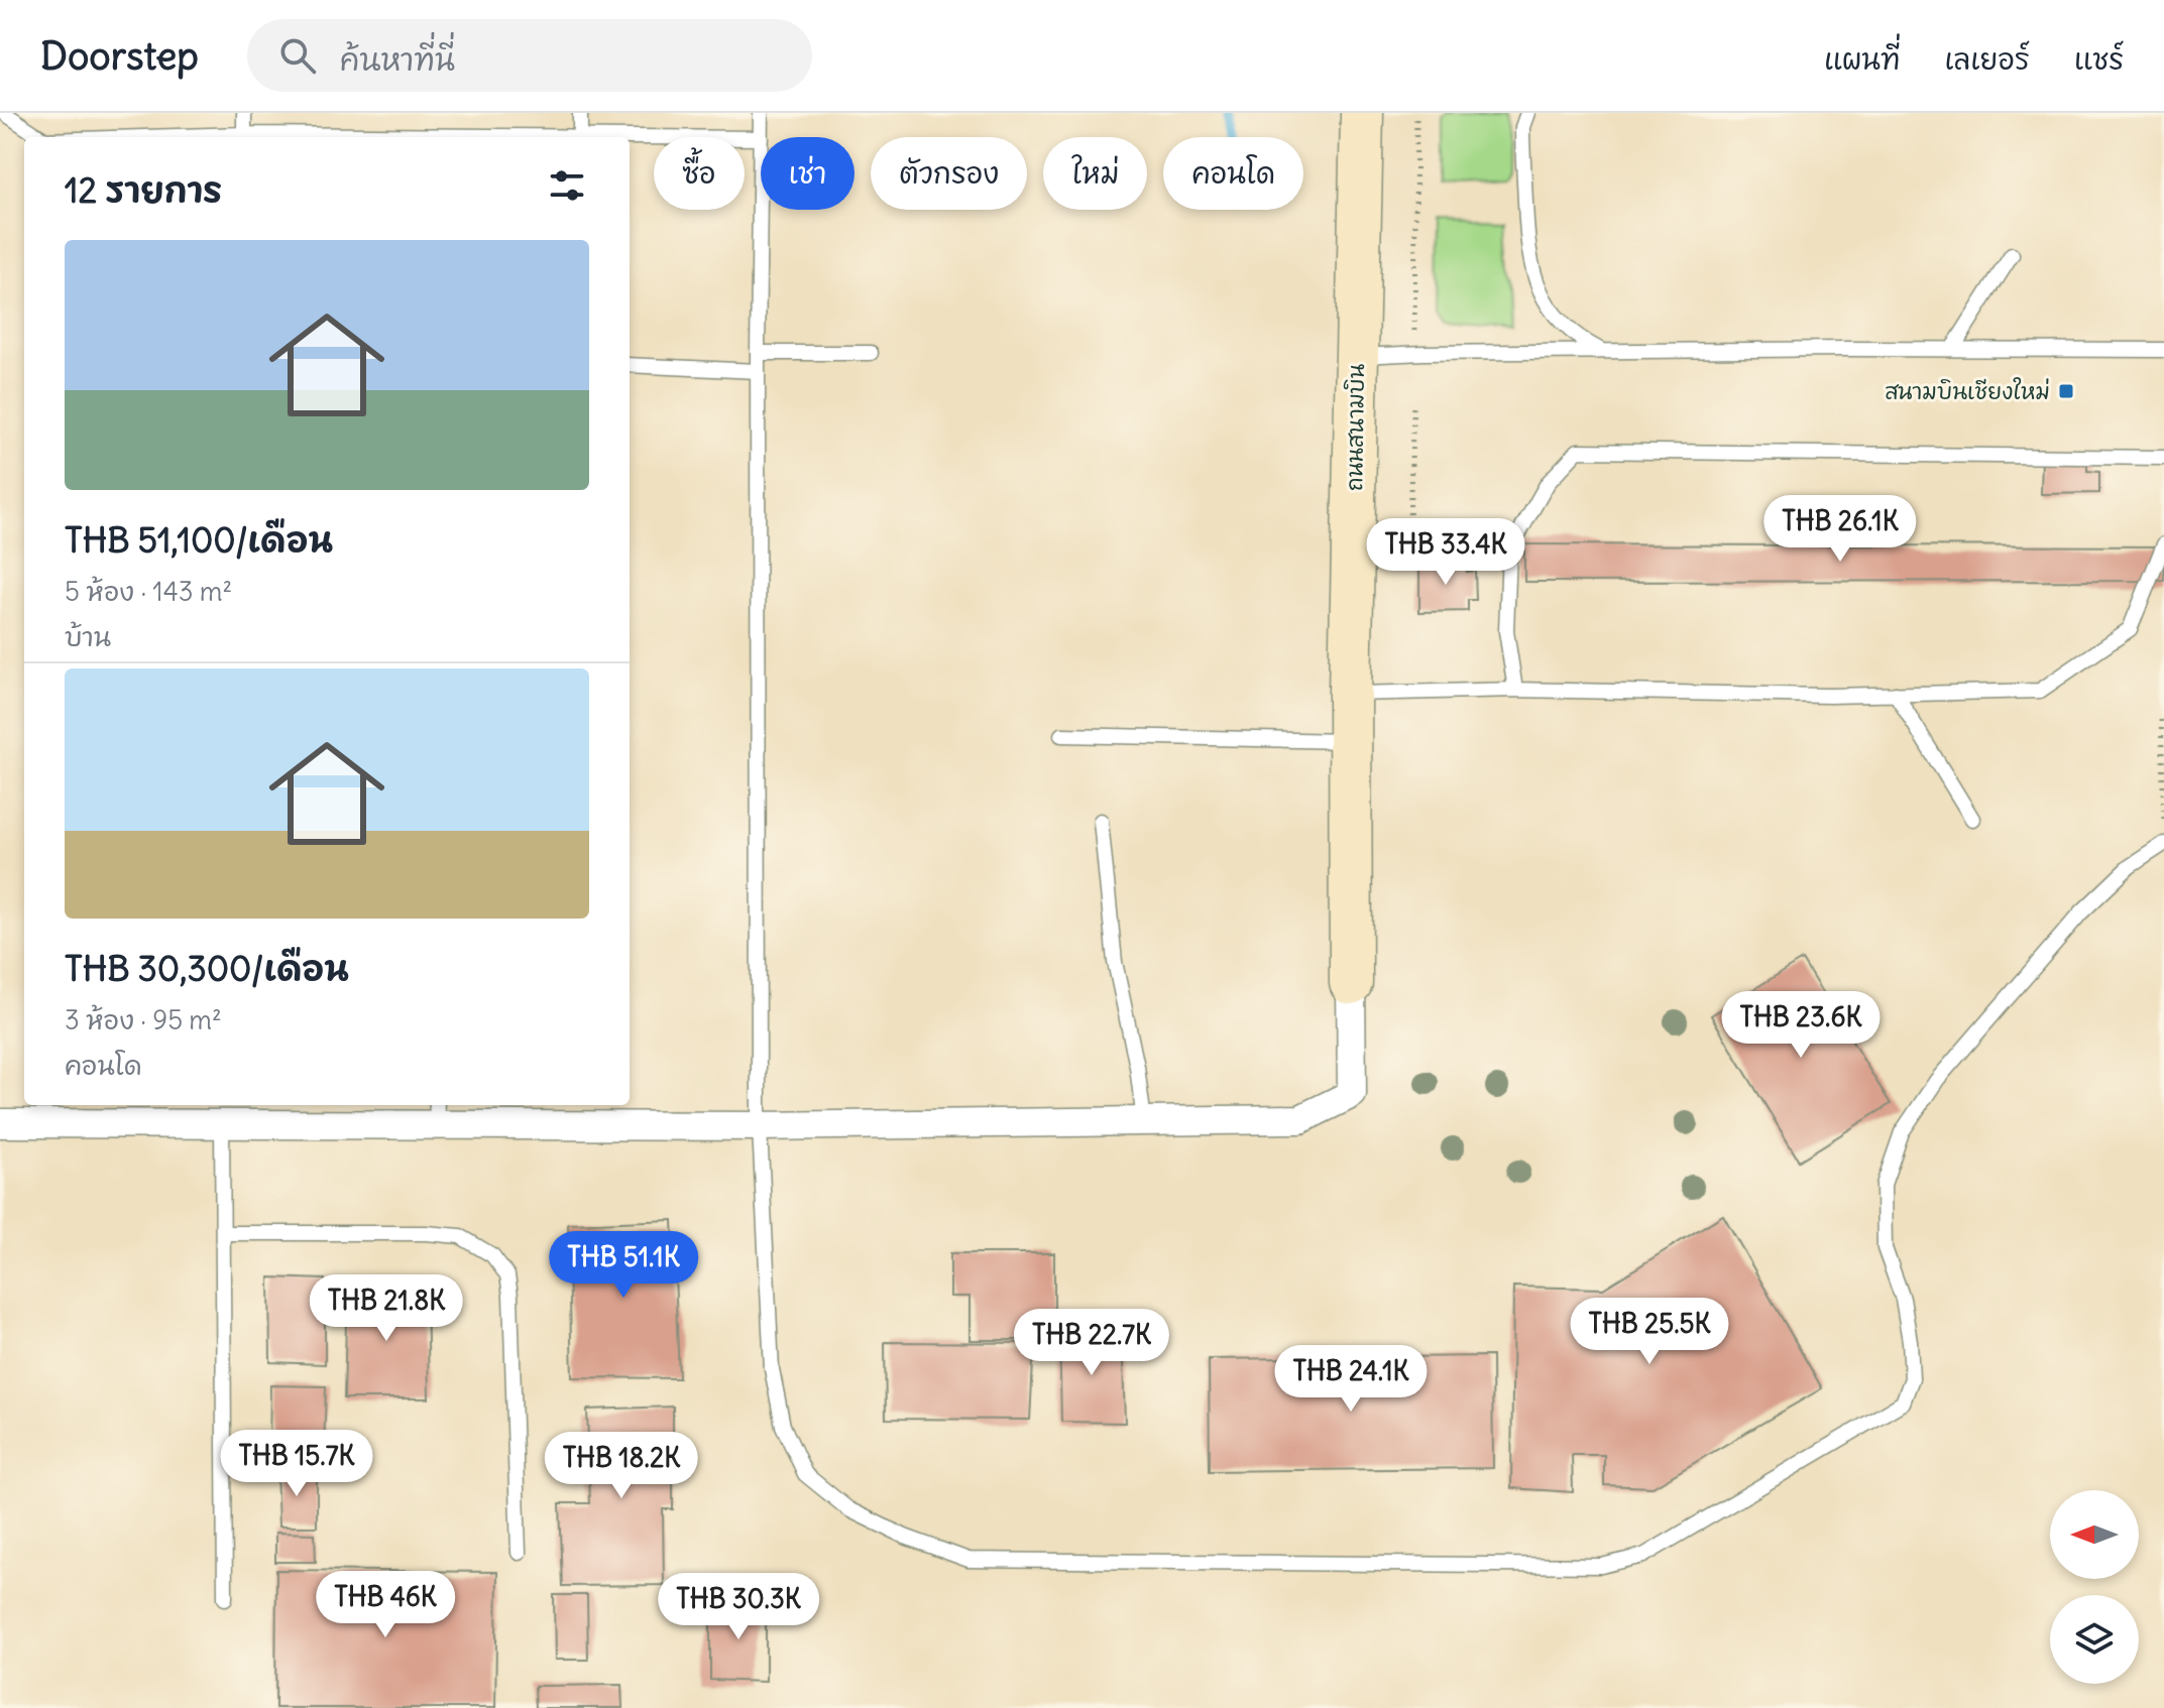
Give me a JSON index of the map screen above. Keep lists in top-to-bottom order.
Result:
{
  "streets": {
    "main road": ["ถนนสนามบิน"]
  },
  "places": {
    "transit": ["สนามบินเชียงใหม่"]
  },
  "north": "left",
  "page": {
    "header": "Doorstep",
    "search": "ค้นหาที่นี่",
    "nav": ["แผนที่", "เลเยอร์", "แชร์"],
    "chip": [
      "ซื้อ",
      "เช่า",
      "ตัวกรอง",
      "ใหม่",
      "คอนโด"
    ],
    "heading": "12 รายการ",
    "list": [
      {
        "name": "THB 51,100/เดือน",
        "note": "5 ห้อง · 143 m² · บ้าน"
      },
      {
        "name": "THB 30,300/เดือน",
        "note": "3 ห้อง · 95 m² · คอนโด"
      }
    ],
    "price": [
      "THB 26.1K",
      "THB 33.4K",
      "THB 23.6K",
      "THB 51.1K",
      "THB 21.8K",
      "THB 25.5K",
      "THB 22.7K",
      "THB 24.1K",
      "THB 15.7K",
      "THB 18.2K",
      "THB 46K",
      "THB 30.3K"
    ]
  }
}
